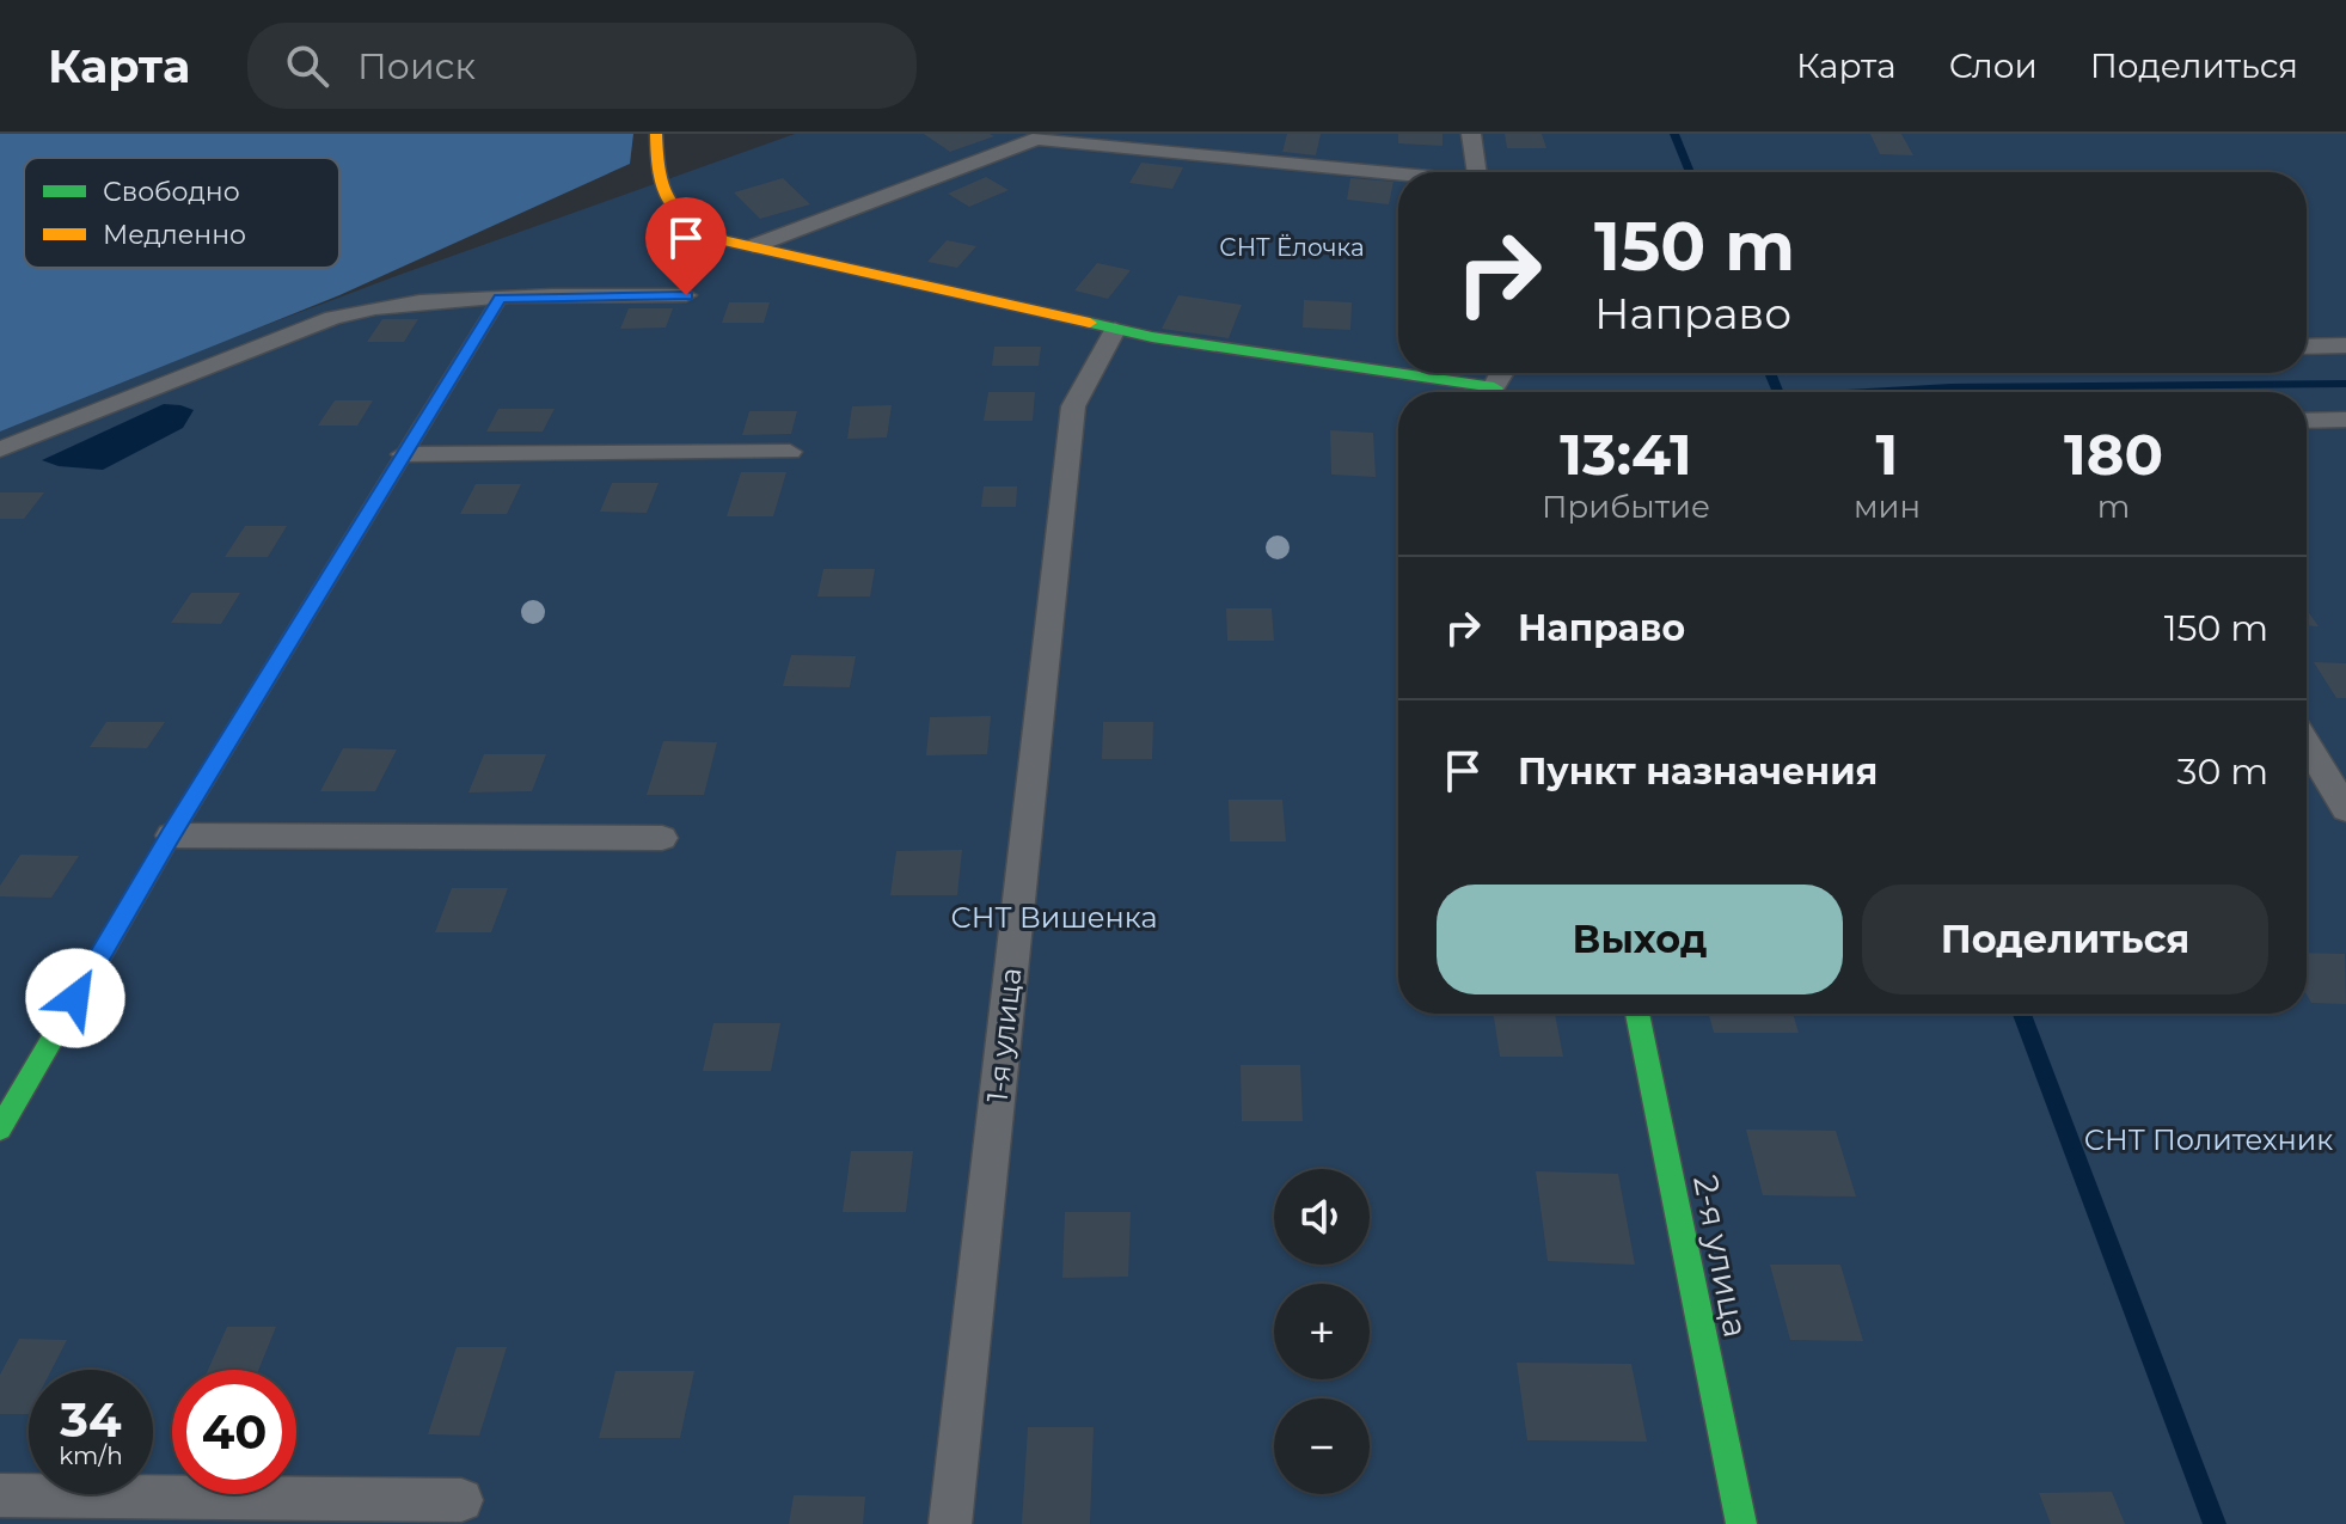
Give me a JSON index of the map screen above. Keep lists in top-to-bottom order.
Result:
{
  "streets": {
    "street": ["2-я улица"],
    "lane": ["1-я улица"]
  },
  "parks": ["СНТ Ёлочка", "СНТ Вишенка", "СНТ Политехник"],
  "legend": ["Свободно", "Медленно"],
  "page": {
    "header": "Карта",
    "search": "Поиск",
    "nav": ["Карта", "Слои", "Поделиться"],
    "turn": ["150 m", "Направо"],
    "eta": [
      "13:41",
      "Прибытие",
      "1",
      "мин",
      "180",
      "m"
    ],
    "list": [
      {
        "name": "Направо",
        "value": "150 m"
      },
      {
        "name": "Пункт назначения",
        "value": "30 m"
      }
    ],
    "buttons": ["Выход", "Поделиться"],
    "map_buttons": ["+", "−"],
    "speed": "34 km/h",
    "limit": "40"
  }
}
